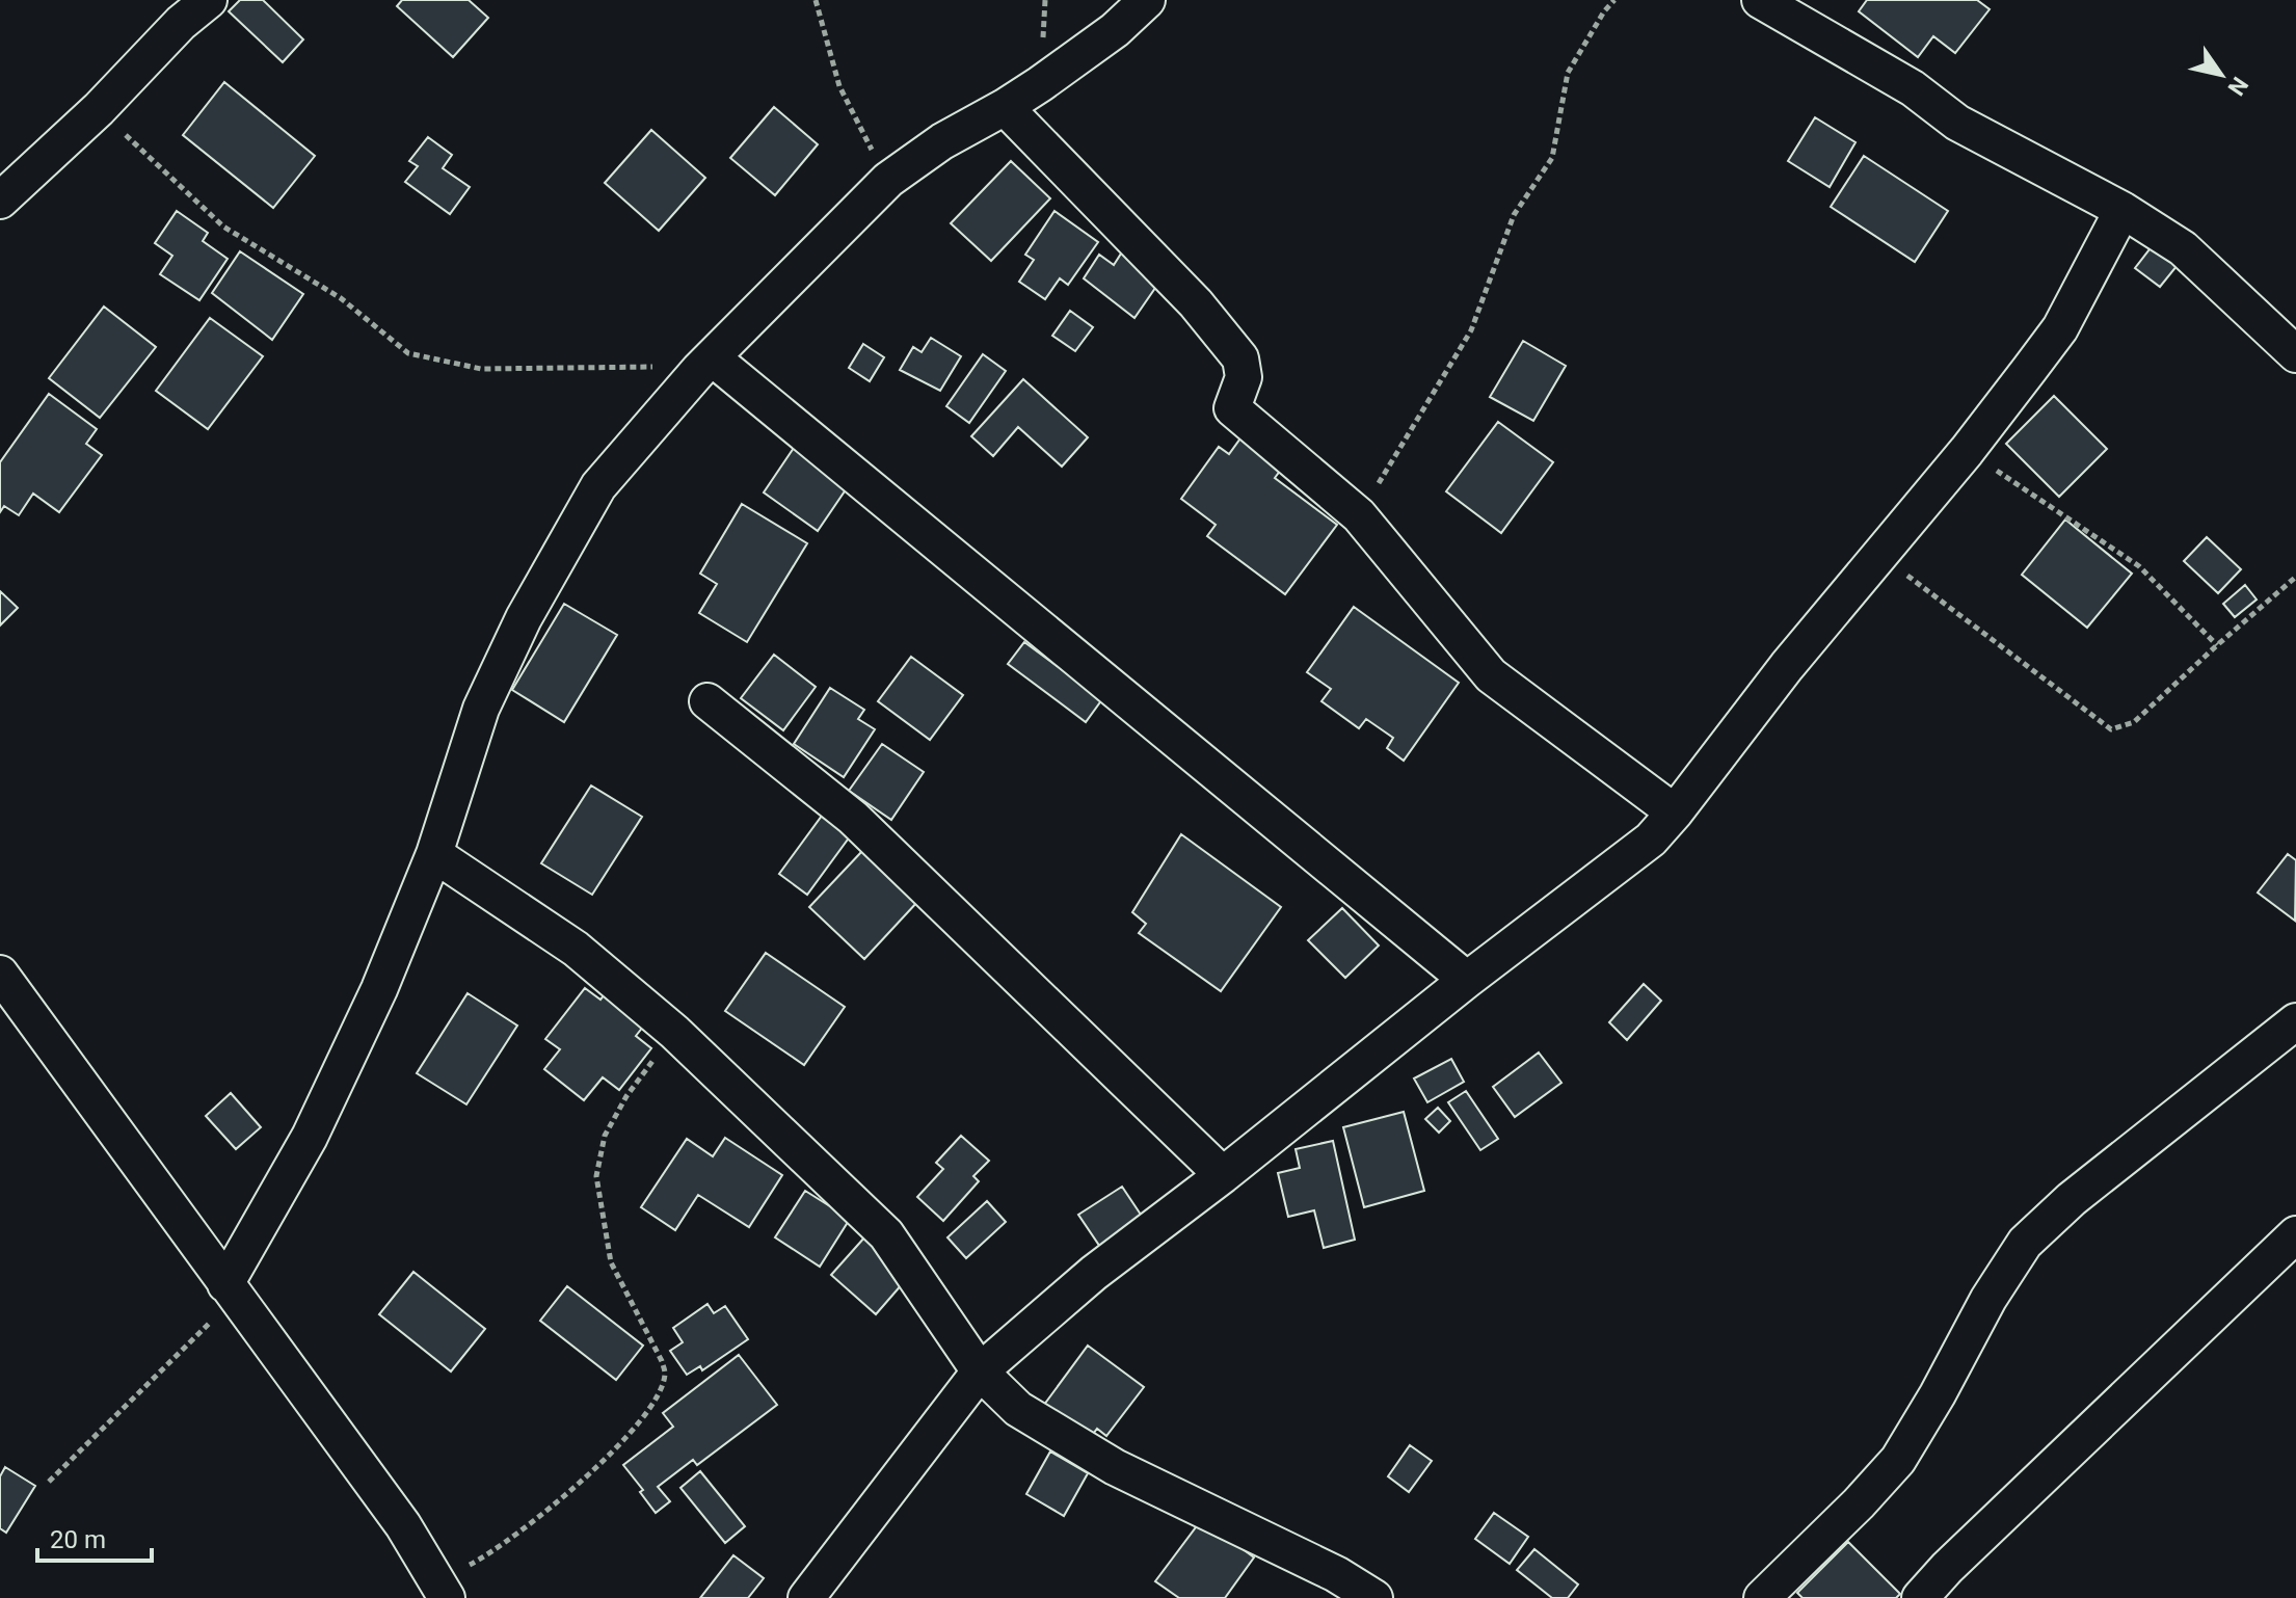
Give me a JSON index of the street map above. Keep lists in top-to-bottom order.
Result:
{
  "scale_bar": "20 m",
  "north": "bottom right"
}
